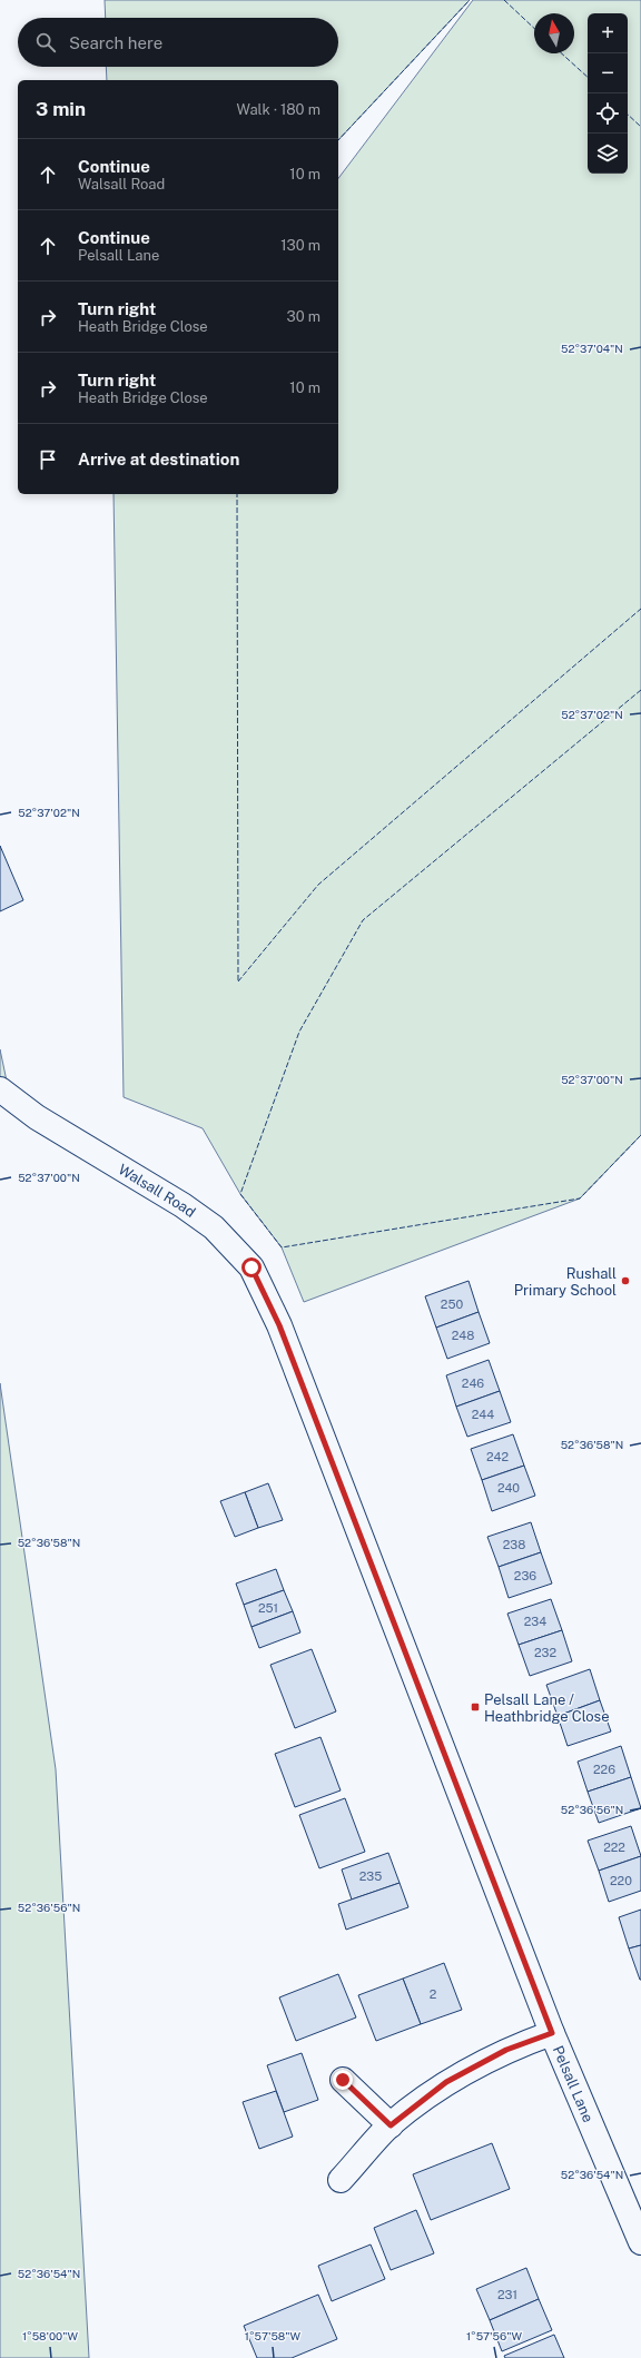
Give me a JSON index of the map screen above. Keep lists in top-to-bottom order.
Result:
{
  "streets": {
    "main road": ["Walsall Road", "Pelsall Lane"]
  },
  "crossings": [
    ["Walsall Road", "Pelsall Lane"]
  ],
  "places": {
    "other": ["Rushall Primary School"],
    "transit": ["Pelsall Lane / Heathbridge Close"]
  },
  "house_numbers": [
    "250",
    "248",
    "246",
    "244",
    "242",
    "240",
    "238",
    "236",
    "251",
    "234",
    "232",
    "226",
    "222",
    "235",
    "220",
    "2",
    "231"
  ],
  "north": "top",
  "page": {
    "map_buttons": ["+", "−"],
    "search": "Search here",
    "heading": ["3 min", "Walk · 180 m"],
    "list": [
      ["Continue", "Walsall Road", "10 m"],
      ["Continue", "Pelsall Lane", "130 m"],
      ["Turn right", "Heath Bridge Close", "30 m"],
      ["Turn right", "Heath Bridge Close", "10 m"],
      "Arrive at destination"
    ]
  },
  "coordinates": [
    "52°37'04\"N",
    "52°37'02\"N",
    "52°37'00\"N",
    "52°36'58\"N",
    "52°36'56\"N",
    "52°36'54\"N",
    "1°58'00\"W",
    "1°57'58\"W",
    "1°57'56\"W"
  ]
}
